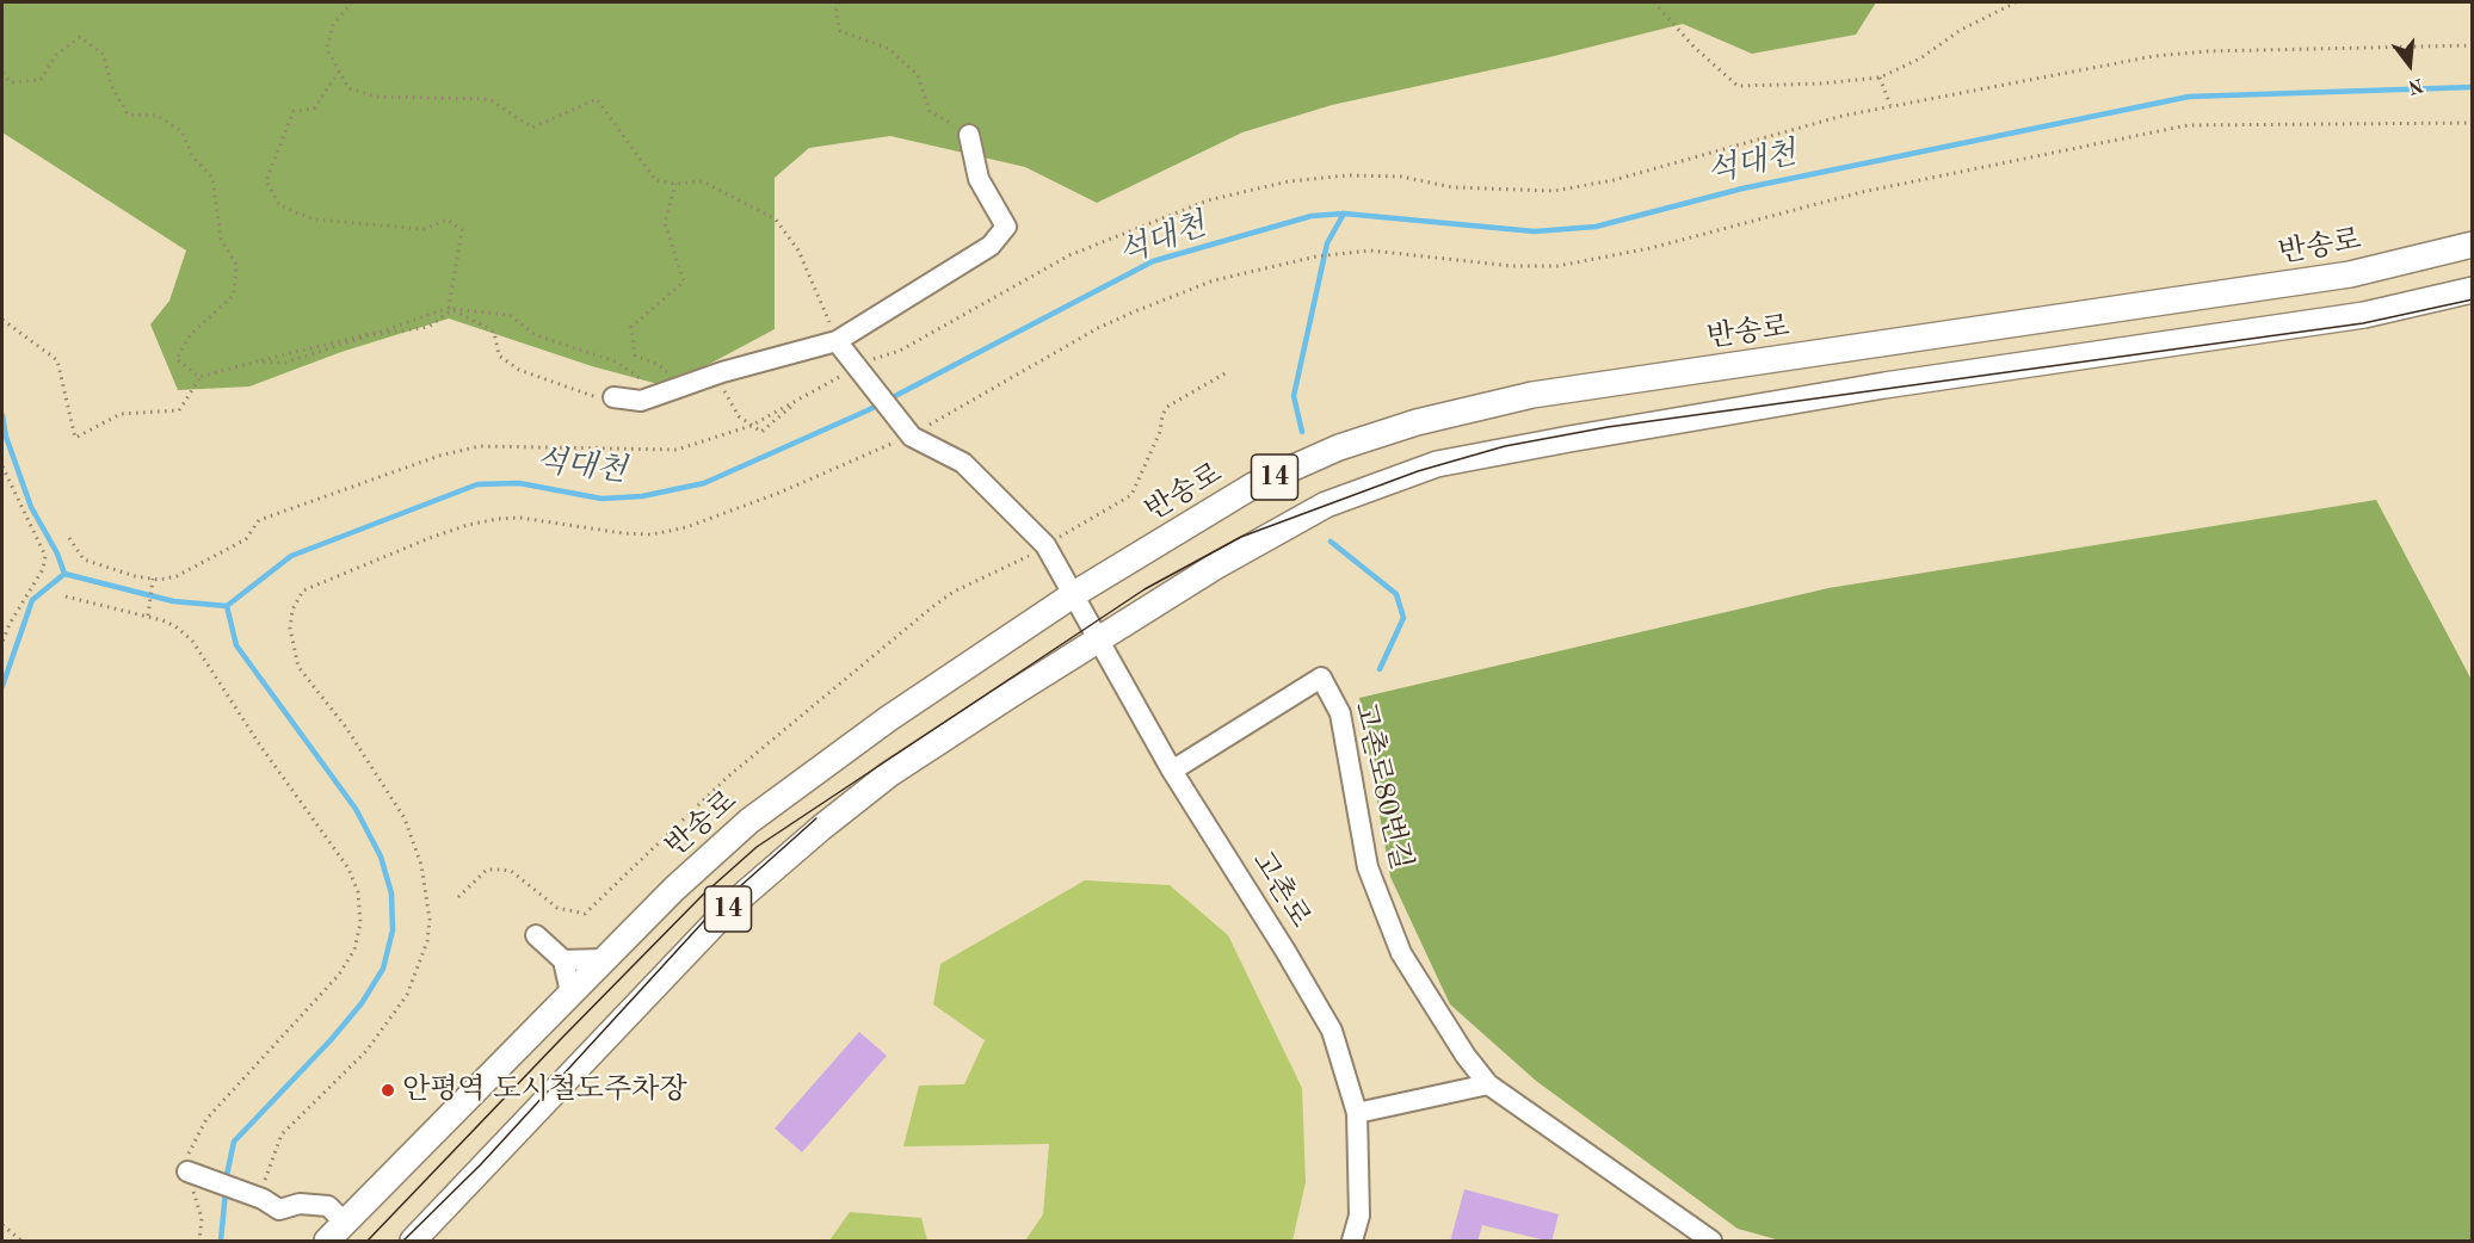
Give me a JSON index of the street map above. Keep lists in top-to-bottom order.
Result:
{
  "streets": {
    "main road": ["반송로", "14"],
    "street": ["고촌로80번길", "고촌로"]
  },
  "crossings": [
    ["반송로", "고촌로"],
    ["14", "고촌로"],
    ["고촌로80번길", "고촌로"]
  ],
  "water": ["석대천"],
  "places": ["안평역 도시철도주차장"],
  "north": "bottom"
}
